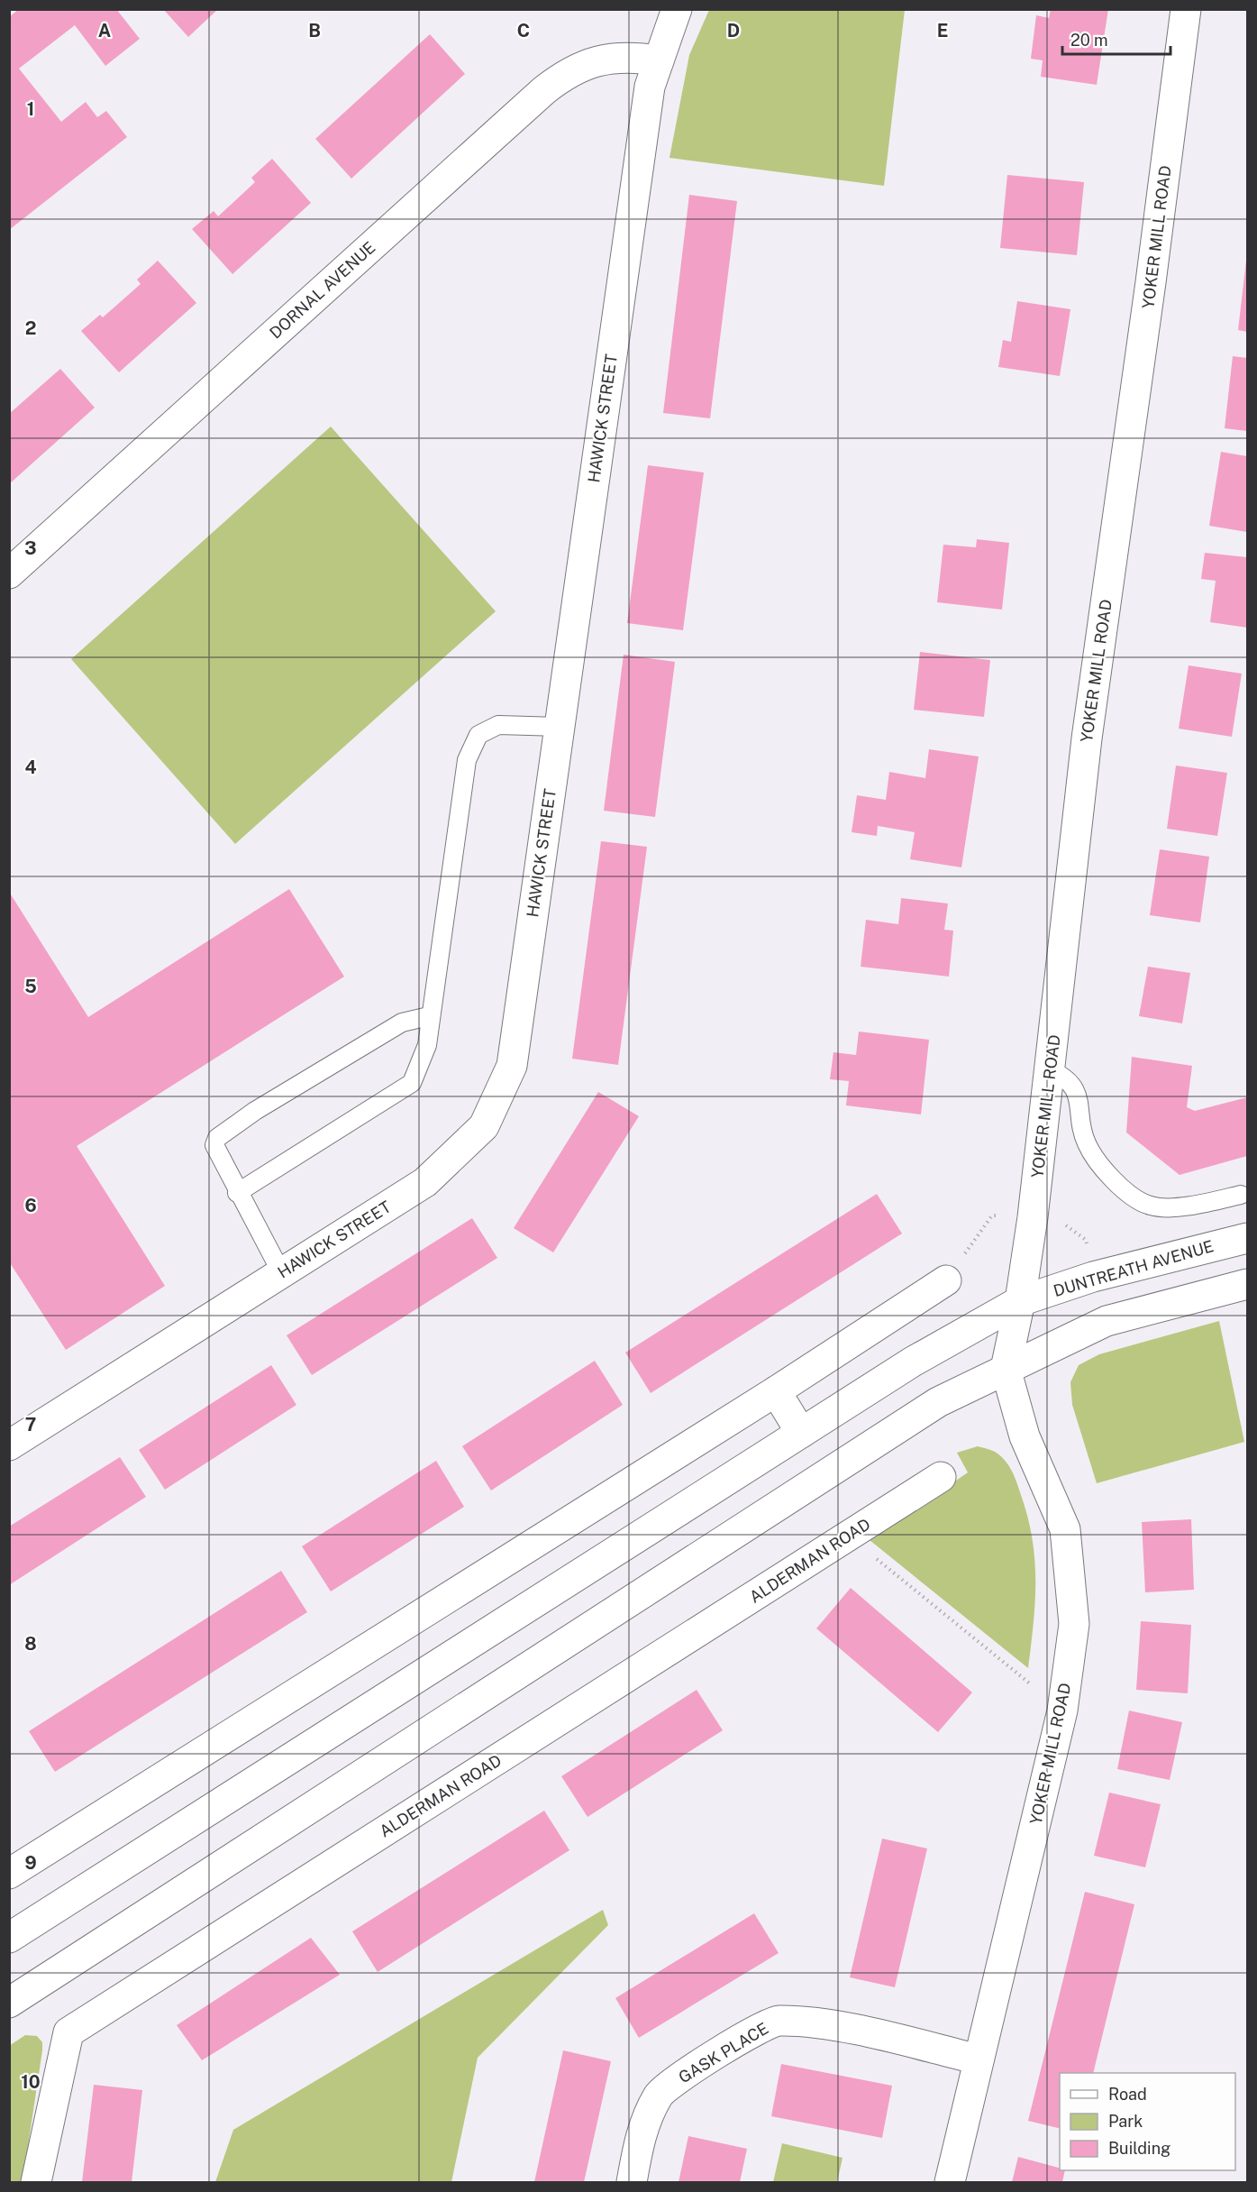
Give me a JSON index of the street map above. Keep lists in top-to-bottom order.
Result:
{
  "streets": {
    "street": [
      "YOKER MILL ROAD",
      "DORNAL AVENUE",
      "HAWICK STREET",
      "DUNTREATH AVENUE",
      "ALDERMAN ROAD",
      "GASK PLACE"
    ]
  },
  "crossings": [
    ["YOKER MILL ROAD", "DUNTREATH AVENUE"],
    ["YOKER MILL ROAD", "GASK PLACE"],
    ["DORNAL AVENUE", "HAWICK STREET"]
  ],
  "legend": ["Road", "Park", "Building"],
  "scale_bar": "20 m",
  "grid": {
    "columns": [
      "A",
      "B",
      "C",
      "D",
      "E"
    ],
    "rows": [
      "1",
      "2",
      "3",
      "4",
      "5",
      "6",
      "7",
      "8",
      "9",
      "10"
    ]
  }
}
